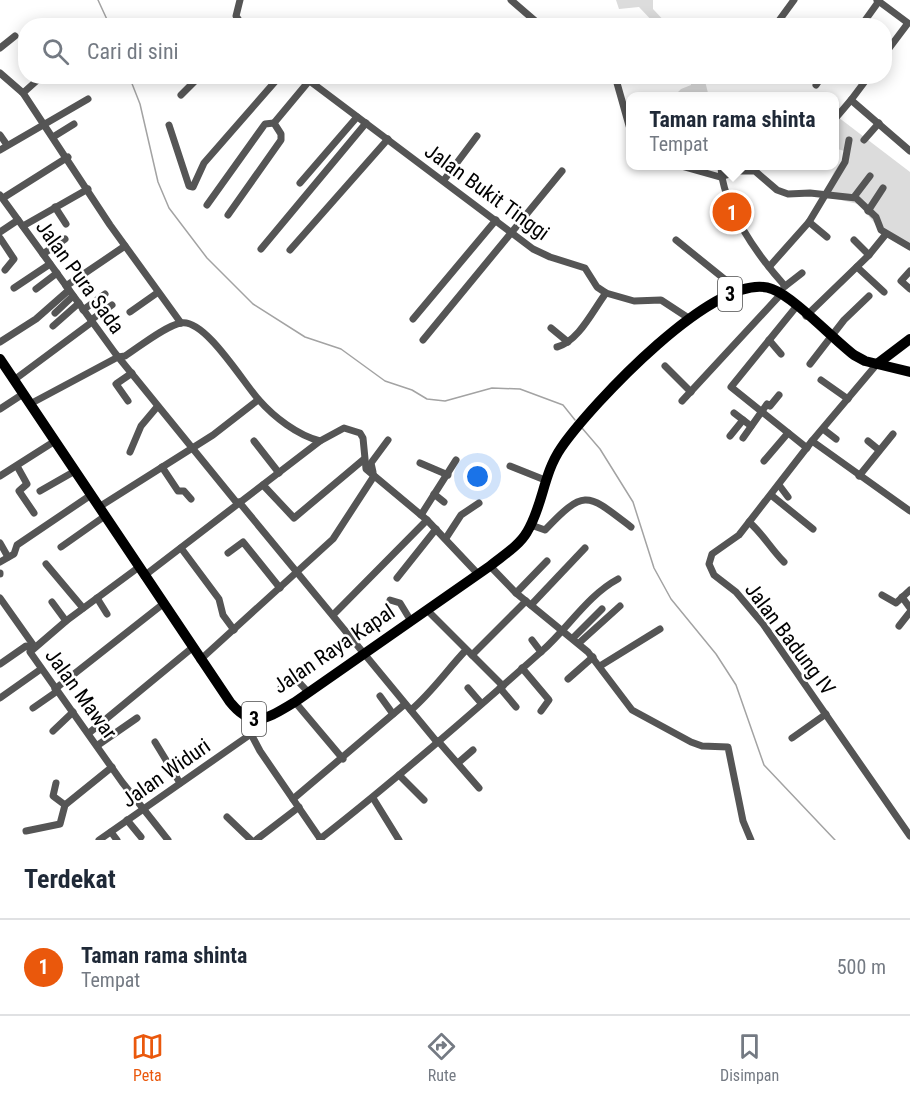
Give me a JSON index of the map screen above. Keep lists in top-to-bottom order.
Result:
{
  "streets": {
    "highway": ["3", "Jalan Raya Kapal"],
    "street": [
      "Jalan Bukit Tinggi",
      "Jalan Pura Sada",
      "Jalan Badung IV",
      "Jalan Mawar",
      "Jalan Widuri"
    ]
  },
  "crossings": [
    ["3", "Jalan Raya Kapal"],
    ["3", "Jalan Mawar"],
    ["Jalan Mawar", "Jalan Widuri"]
  ],
  "page": {
    "search": "Cari di sini",
    "popup": ["Taman rama shinta", "Tempat"],
    "pins": "1",
    "heading": "Terdekat",
    "list": [
      {
        "mark": "1",
        "name": "Taman rama shinta",
        "note": "Tempat",
        "value": "500 m"
      }
    ],
    "nav": ["Peta", "Rute", "Disimpan"]
  }
}
